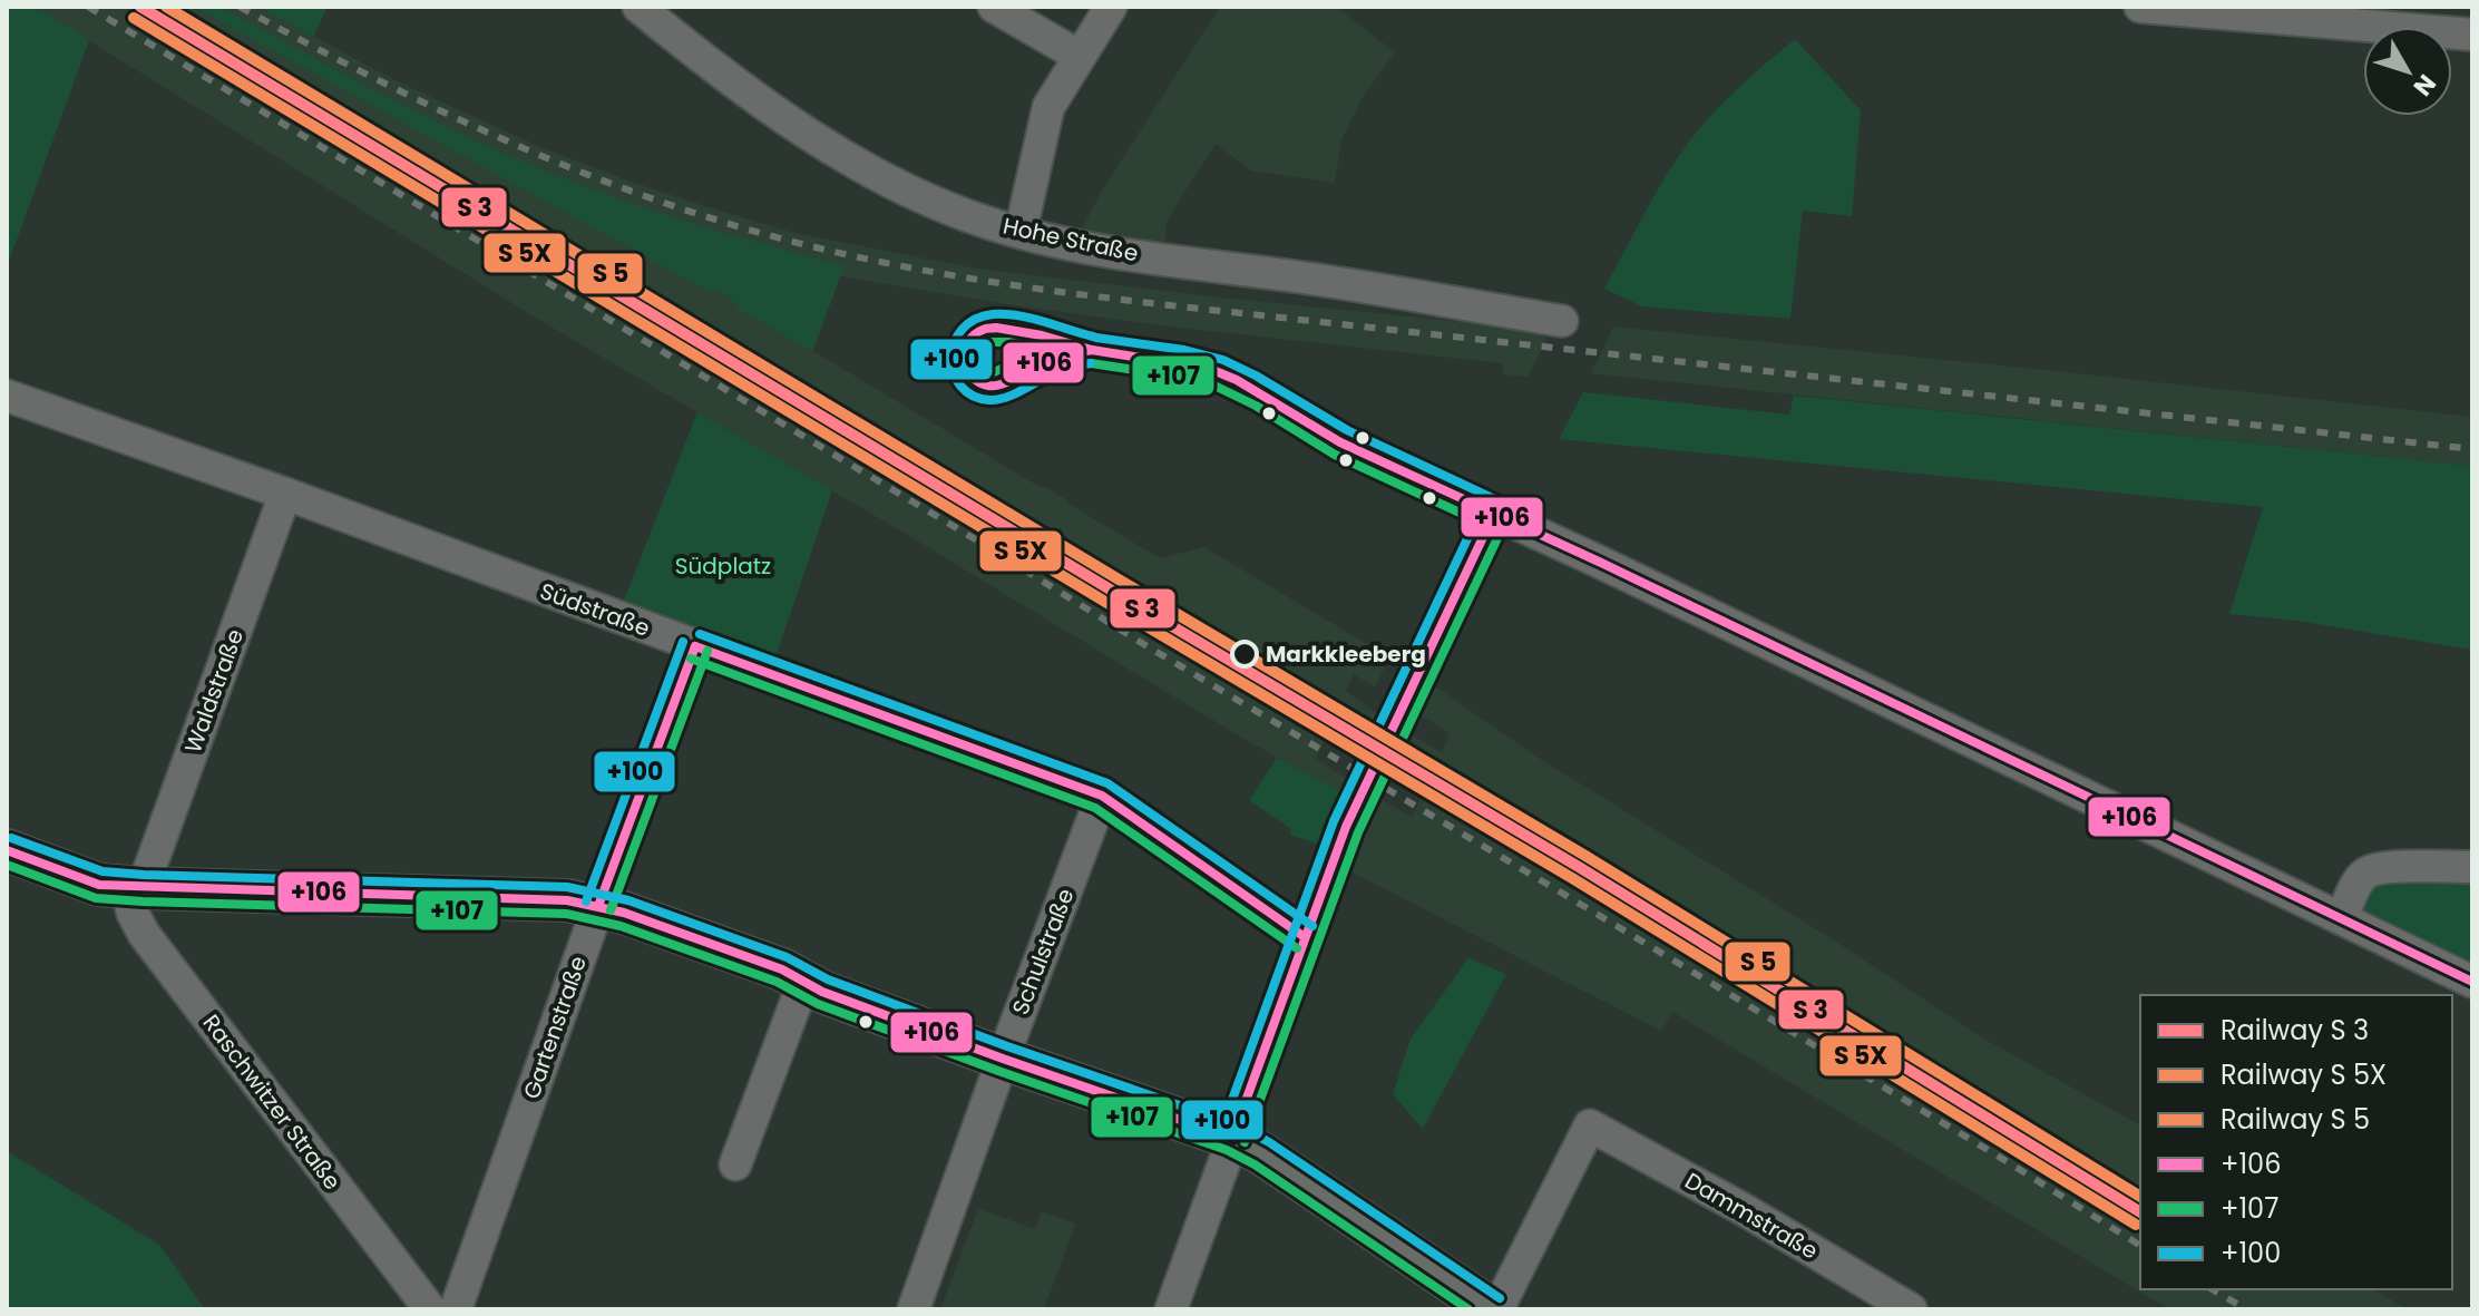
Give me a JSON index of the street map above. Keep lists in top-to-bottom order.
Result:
{
  "streets": {
    "street": [
      "Hohe Straße",
      "Südstraße",
      "Waldstraße",
      "Schulstraße",
      "Gartenstraße",
      "Raschwitzer Straße",
      "Dammstraße"
    ]
  },
  "crossings": [
    ["Südstraße", "Waldstraße"],
    ["Südstraße", "Schulstraße"],
    ["Südstraße", "Gartenstraße"],
    ["Waldstraße", "Raschwitzer Straße"]
  ],
  "parks": ["Südplatz"],
  "places": ["Markkleeberg"],
  "lines": ["transit line +100", "transit line +106", "transit line +107"],
  "legend": [
    "Railway S 3",
    "Railway S 5X",
    "Railway S 5",
    "+106",
    "+107",
    "+100"
  ],
  "north": "bottom right"
}
